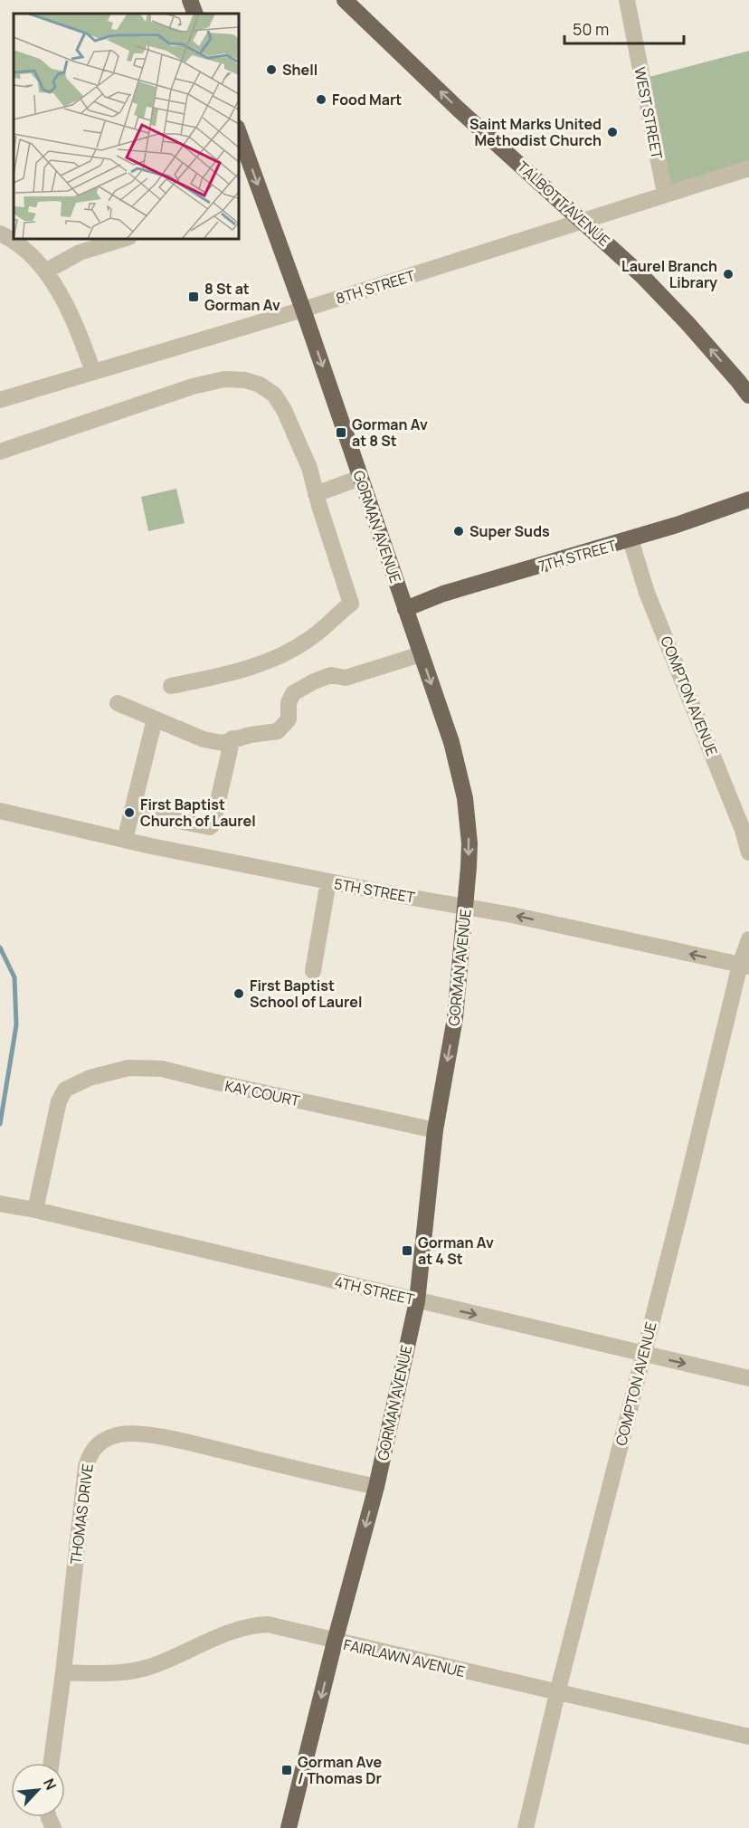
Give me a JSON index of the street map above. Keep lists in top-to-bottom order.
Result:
{
  "streets": {
    "main road": ["TALBOTT AVENUE", "GORMAN AVENUE", "7TH STREET"],
    "street": [
      "WEST STREET",
      "8TH STREET",
      "COMPTON AVENUE",
      "5TH STREET",
      "KAY COURT",
      "4TH STREET",
      "THOMAS DRIVE",
      "FAIRLAWN AVENUE"
    ]
  },
  "crossings": [
    ["WEST STREET", "8TH STREET"],
    ["TALBOTT AVENUE", "8TH STREET"],
    ["8TH STREET", "GORMAN AVENUE"],
    ["GORMAN AVENUE", "7TH STREET"],
    ["GORMAN AVENUE", "5TH STREET"],
    ["GORMAN AVENUE", "KAY COURT"],
    ["GORMAN AVENUE", "4TH STREET"],
    ["GORMAN AVENUE", "THOMAS DRIVE"],
    ["GORMAN AVENUE", "FAIRLAWN AVENUE"],
    ["7TH STREET", "COMPTON AVENUE"],
    ["COMPTON AVENUE", "5TH STREET"],
    ["COMPTON AVENUE", "4TH STREET"],
    ["COMPTON AVENUE", "FAIRLAWN AVENUE"],
    ["KAY COURT", "4TH STREET"],
    ["THOMAS DRIVE", "FAIRLAWN AVENUE"]
  ],
  "one_way": [
    "TALBOTT AVENUE",
    "GORMAN AVENUE",
    "5TH STREET",
    "4TH STREET"
  ],
  "places": {
    "other": [
      "Shell",
      "Food Mart",
      "Saint Marks United Methodist Church",
      "Laurel Branch Library",
      "Super Suds",
      "First Baptist Church of Laurel",
      "First Baptist School of Laurel"
    ],
    "transit": [
      "8 St at Gorman Av",
      "Gorman Av at 8 St",
      "Gorman Av at 4 St",
      "Gorman Ave / Thomas Dr"
    ]
  },
  "scale_bar": "50 m",
  "north": "top right"
}
